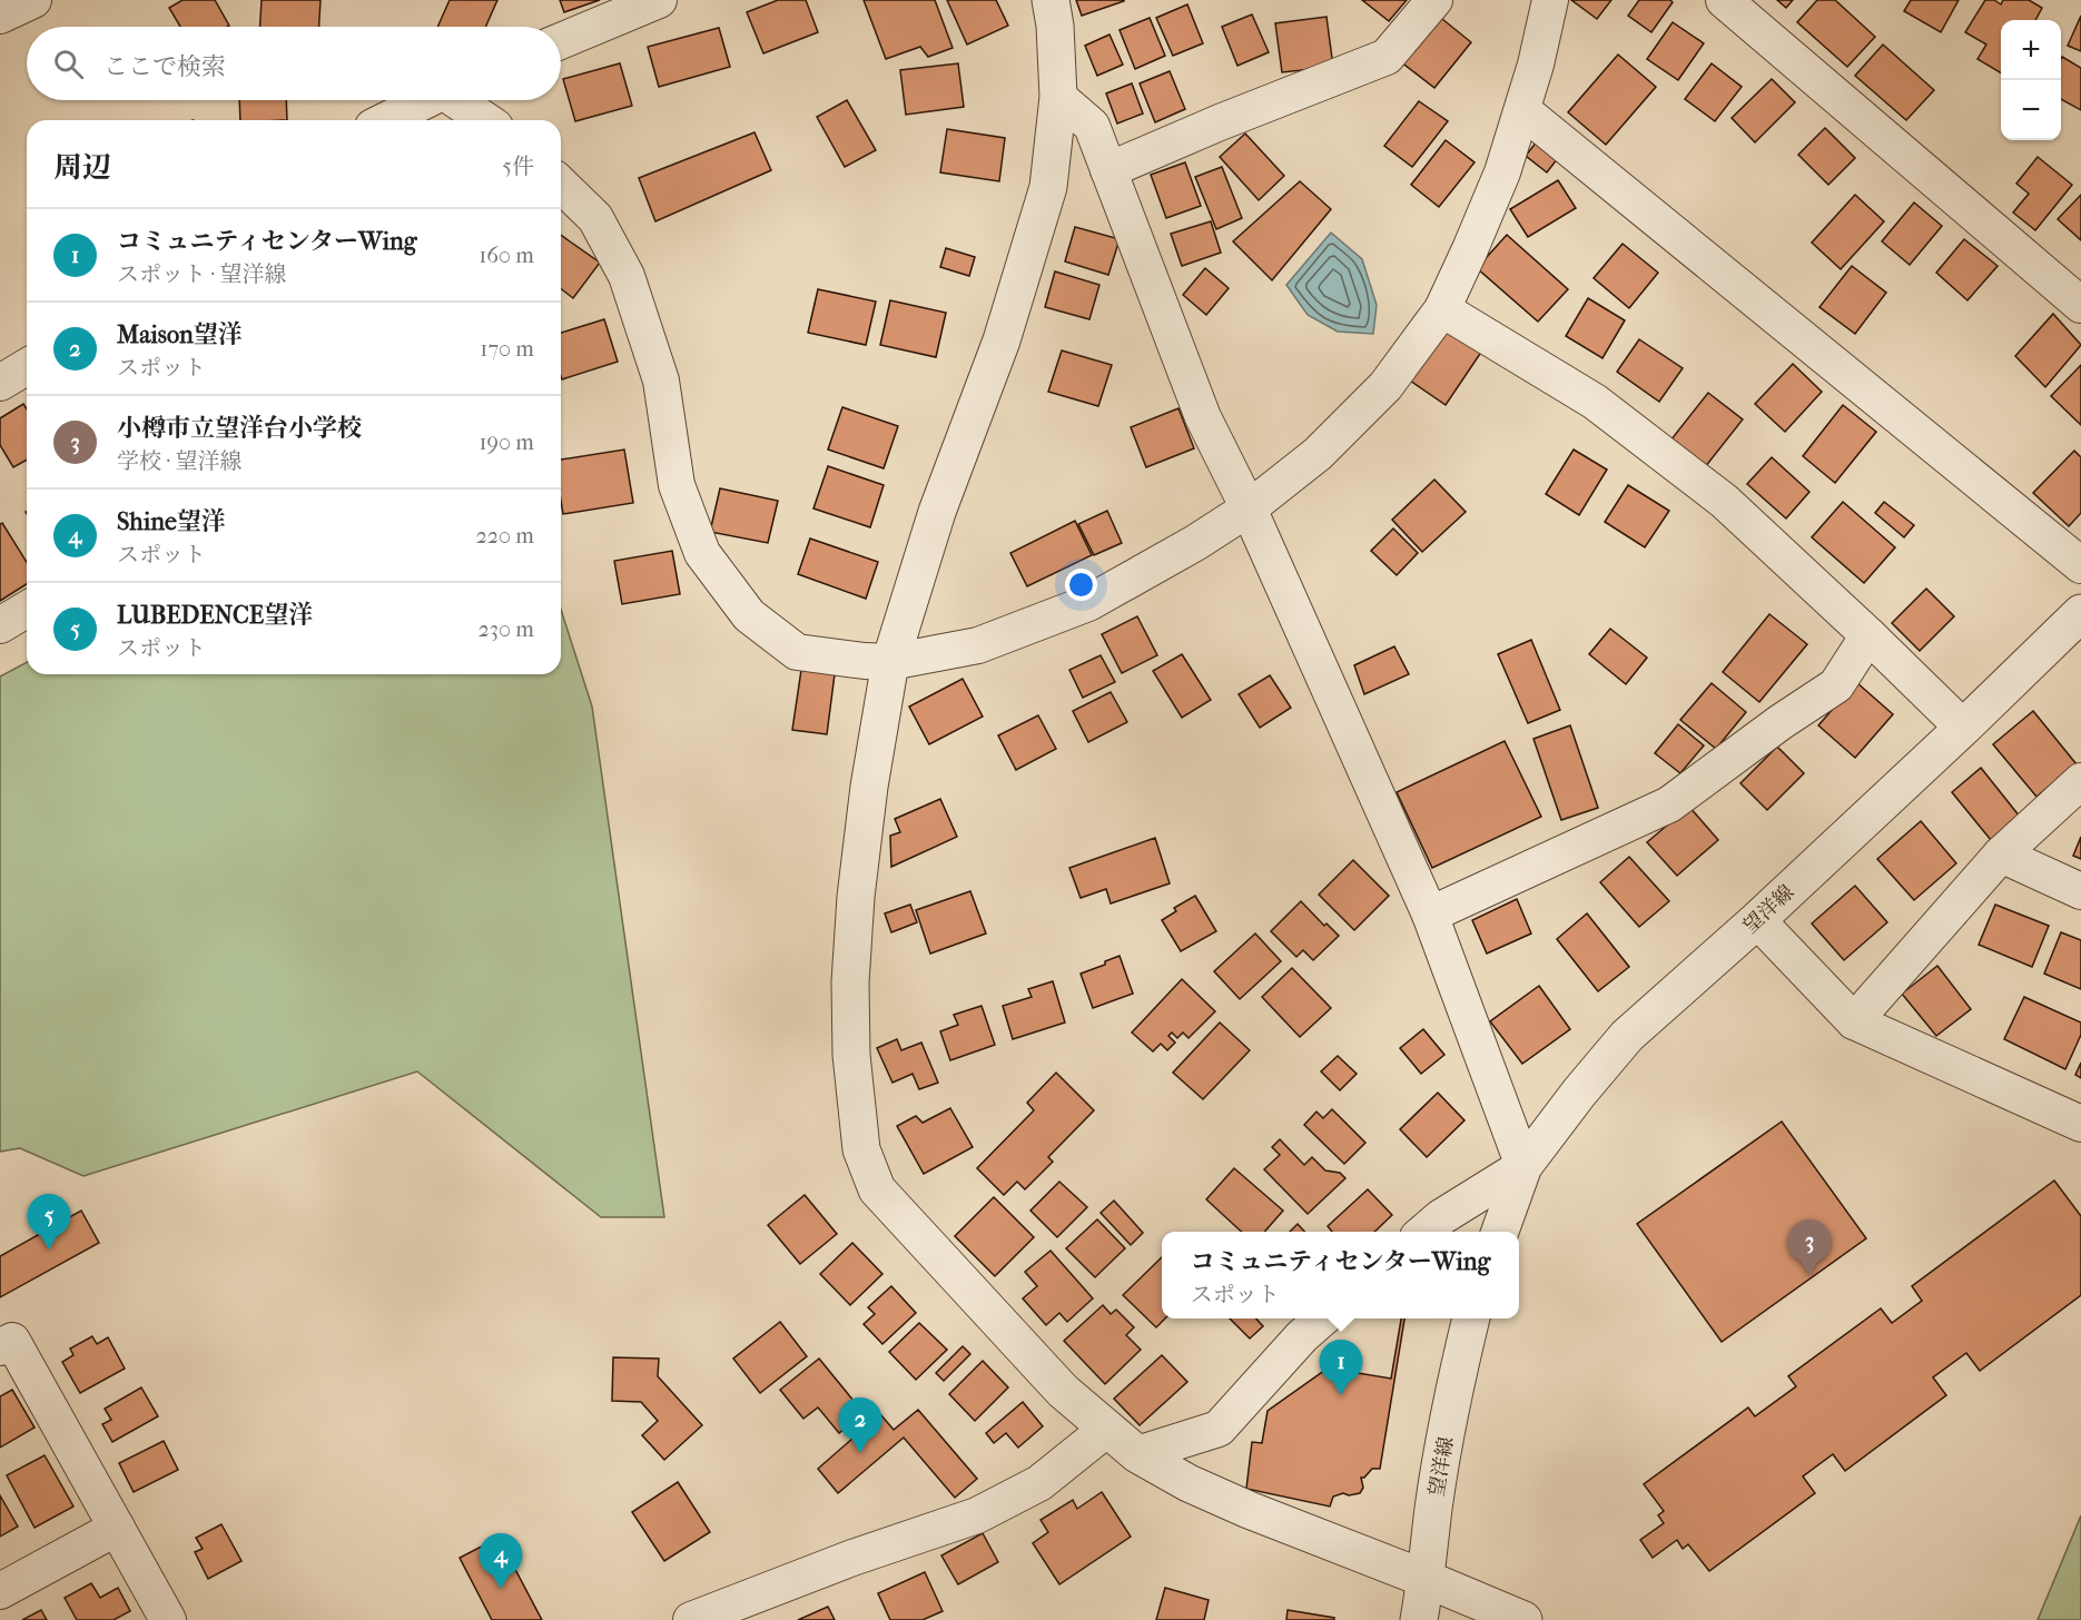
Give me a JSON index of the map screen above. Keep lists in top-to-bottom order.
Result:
{
  "streets": {
    "street": ["望洋線"]
  },
  "page": {
    "map_buttons": ["+", "−"],
    "search": "ここで検索",
    "heading": ["周辺", "5件"],
    "list": [
      {
        "mark": "1",
        "name": "コミュニティセンターWing",
        "note": "スポット · 望洋線",
        "value": "160 m"
      },
      {
        "mark": "2",
        "name": "Maison望洋",
        "note": "スポット",
        "value": "170 m"
      },
      {
        "mark": "3",
        "name": "小樽市立望洋台小学校",
        "note": "学校 · 望洋線",
        "value": "190 m"
      },
      {
        "mark": "4",
        "name": "Shine望洋",
        "note": "スポット",
        "value": "220 m"
      },
      {
        "mark": "5",
        "name": "LUBEDENCE望洋",
        "note": "スポット",
        "value": "230 m"
      }
    ],
    "pins": [
      "5",
      "3",
      "1",
      "2",
      "4"
    ],
    "popup": ["コミュニティセンターWing", "スポット"]
  }
}
